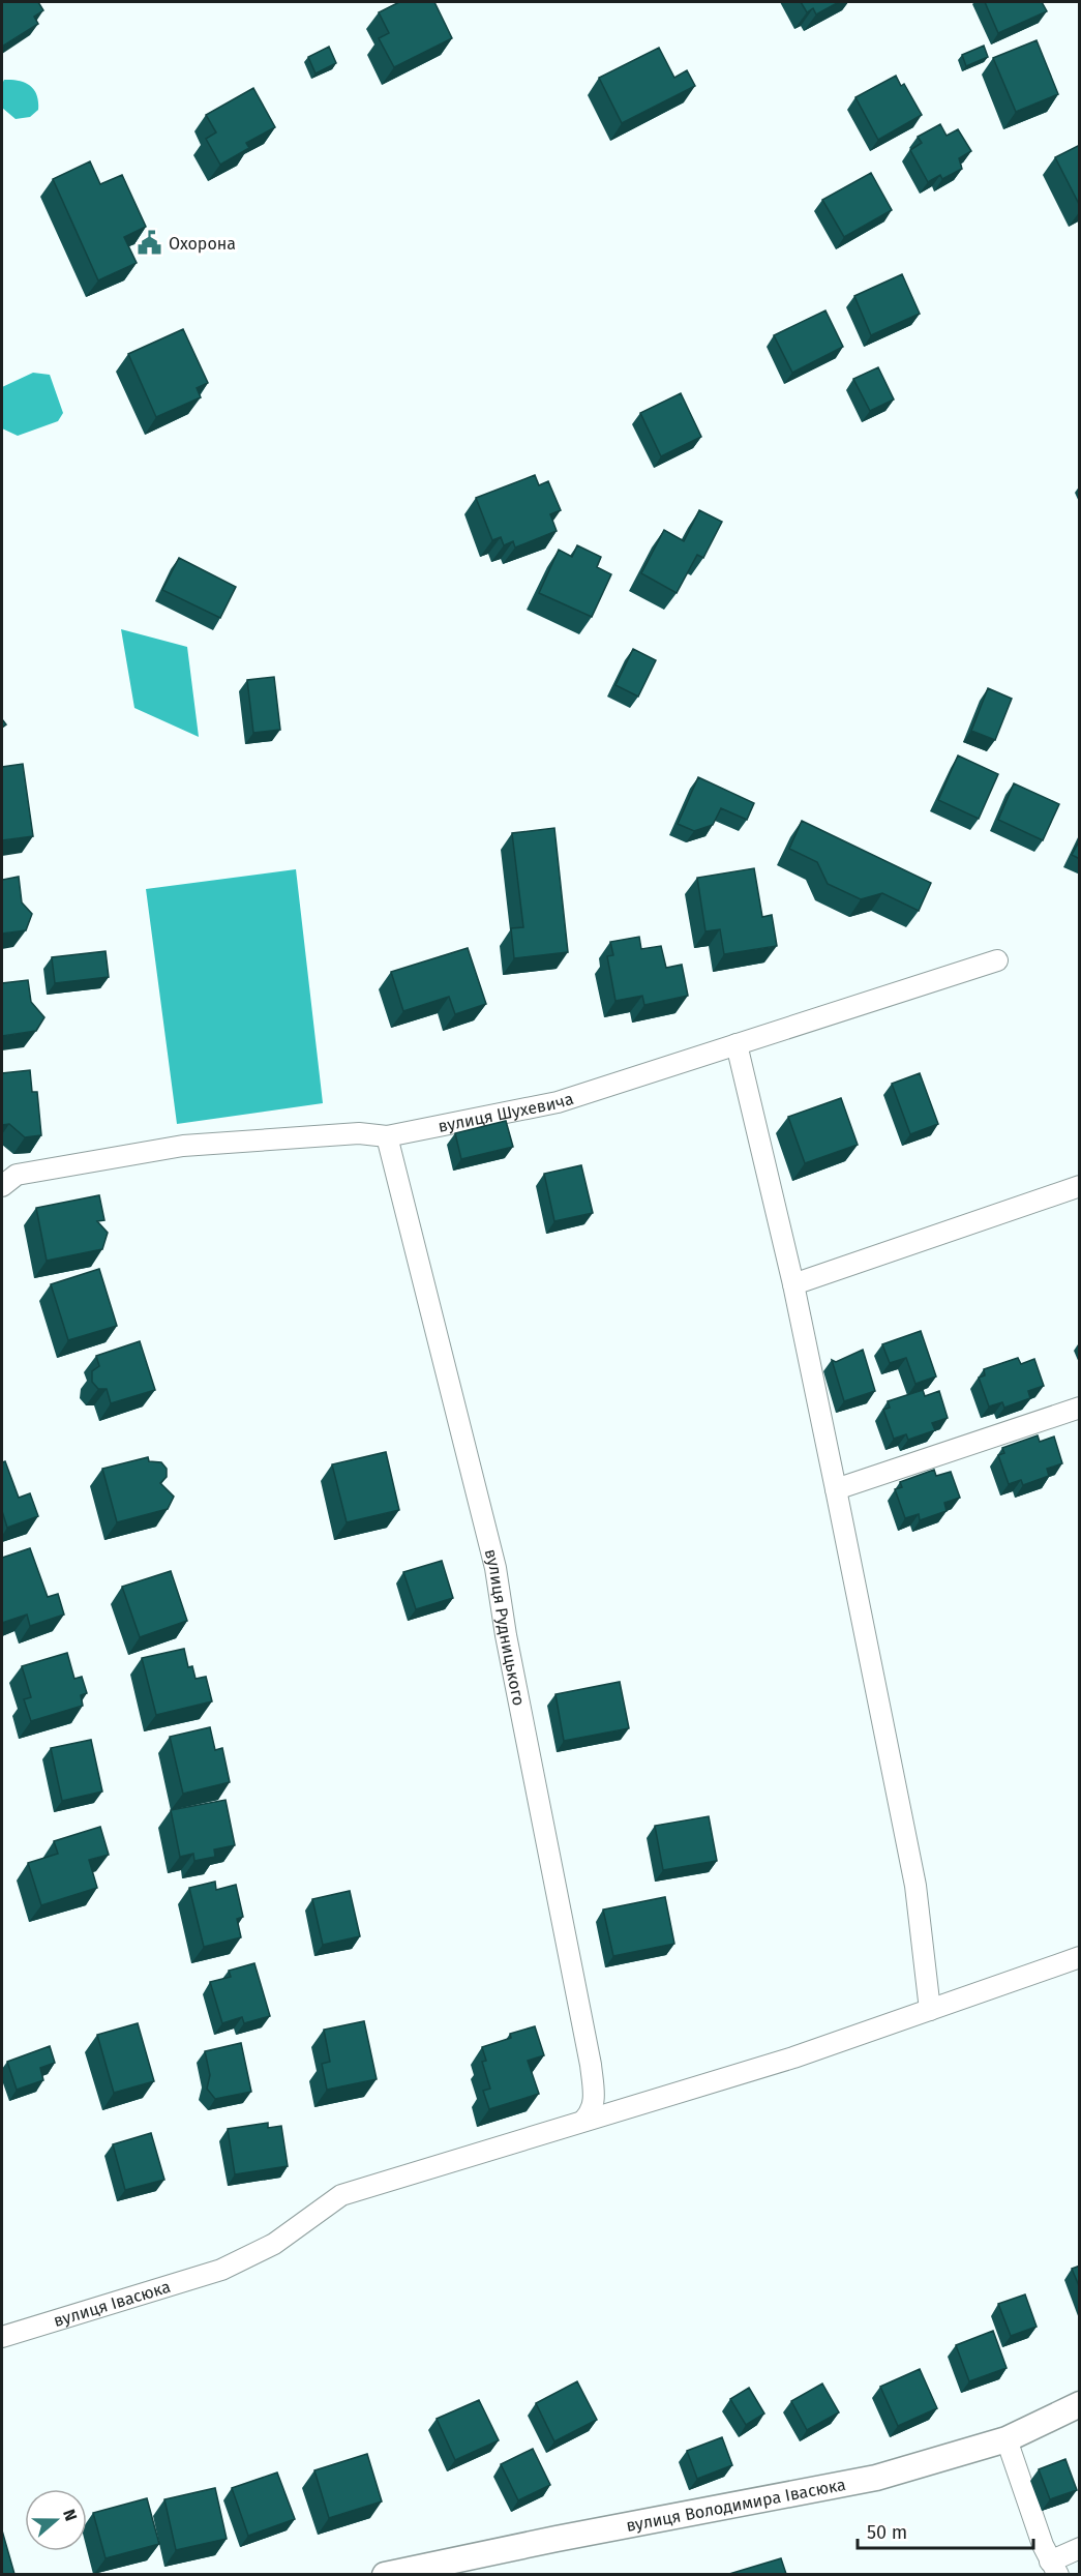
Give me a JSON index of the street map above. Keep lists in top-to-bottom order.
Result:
{
  "streets": {
    "street": [
      "вулиця Шухевича",
      "вулиця Рудницького",
      "вулиця Івасюка",
      "вулиця Володимира Івасюка"
    ]
  },
  "crossings": [
    ["вулиця Шухевича", "вулиця Рудницького"],
    ["вулиця Рудницького", "вулиця Івасюка"]
  ],
  "places": {
    "public building": ["Охорона"]
  },
  "scale_bar": "50 m",
  "north": "right"
}
